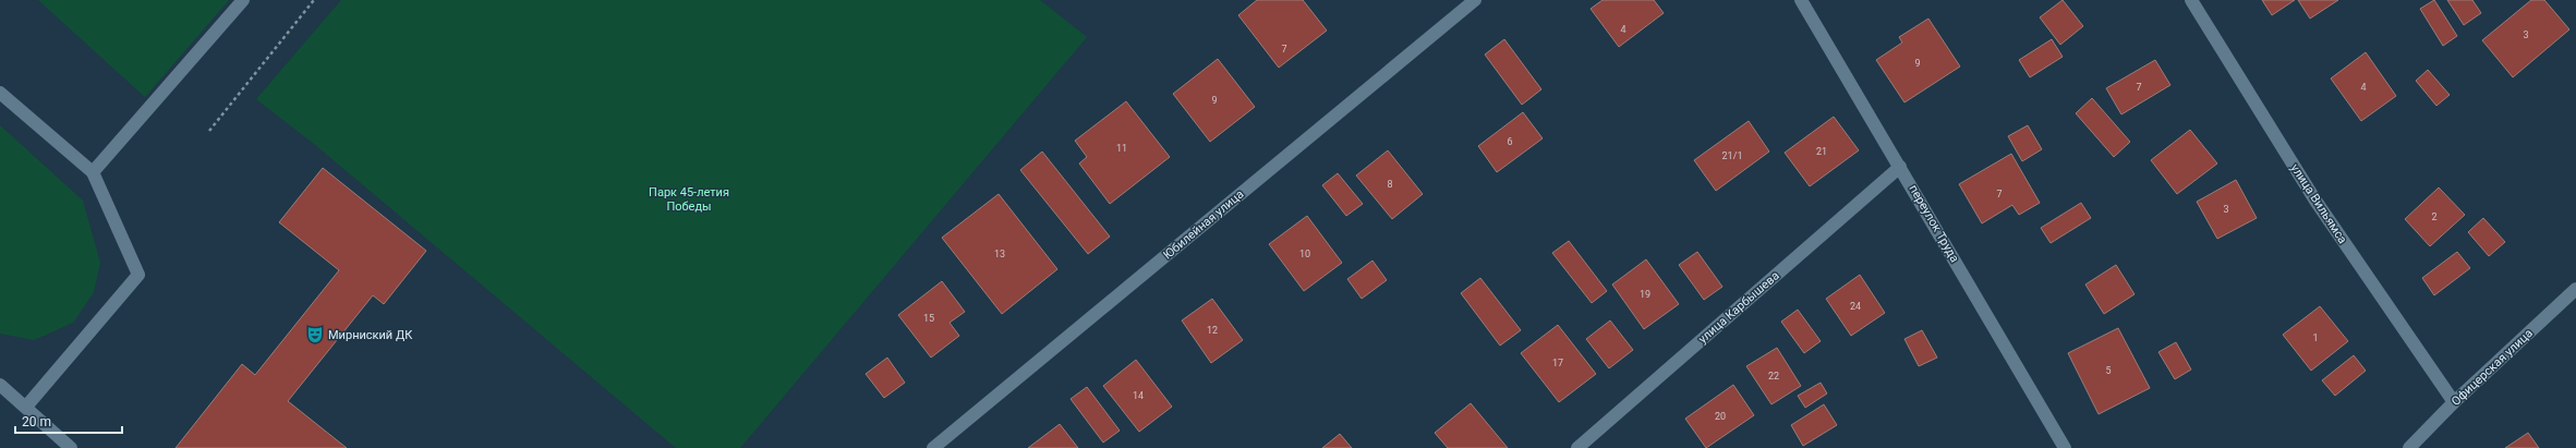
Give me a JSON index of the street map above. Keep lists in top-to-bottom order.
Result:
{
  "streets": {
    "street": [
      "улица Вильямса",
      "переулок Труда",
      "Юбилейная улица",
      "улица Карбышева",
      "Офицерская улица"
    ]
  },
  "crossings": [
    ["улица Вильямса", "Офицерская улица"],
    ["переулок Труда", "улица Карбышева"]
  ],
  "parks": ["Парк 45-летия Победы"],
  "places": {
    "theatre": ["Мирниский ДК"]
  },
  "house_numbers": [
    "4",
    "3",
    "7",
    "9",
    "7",
    "4",
    "9",
    "6",
    "11",
    "21",
    "21/1",
    "8",
    "7",
    "3",
    "2",
    "13",
    "10",
    "19",
    "24",
    "15",
    "12",
    "1",
    "17",
    "5",
    "22",
    "14",
    "20"
  ],
  "scale_bar": "20 m"
}
